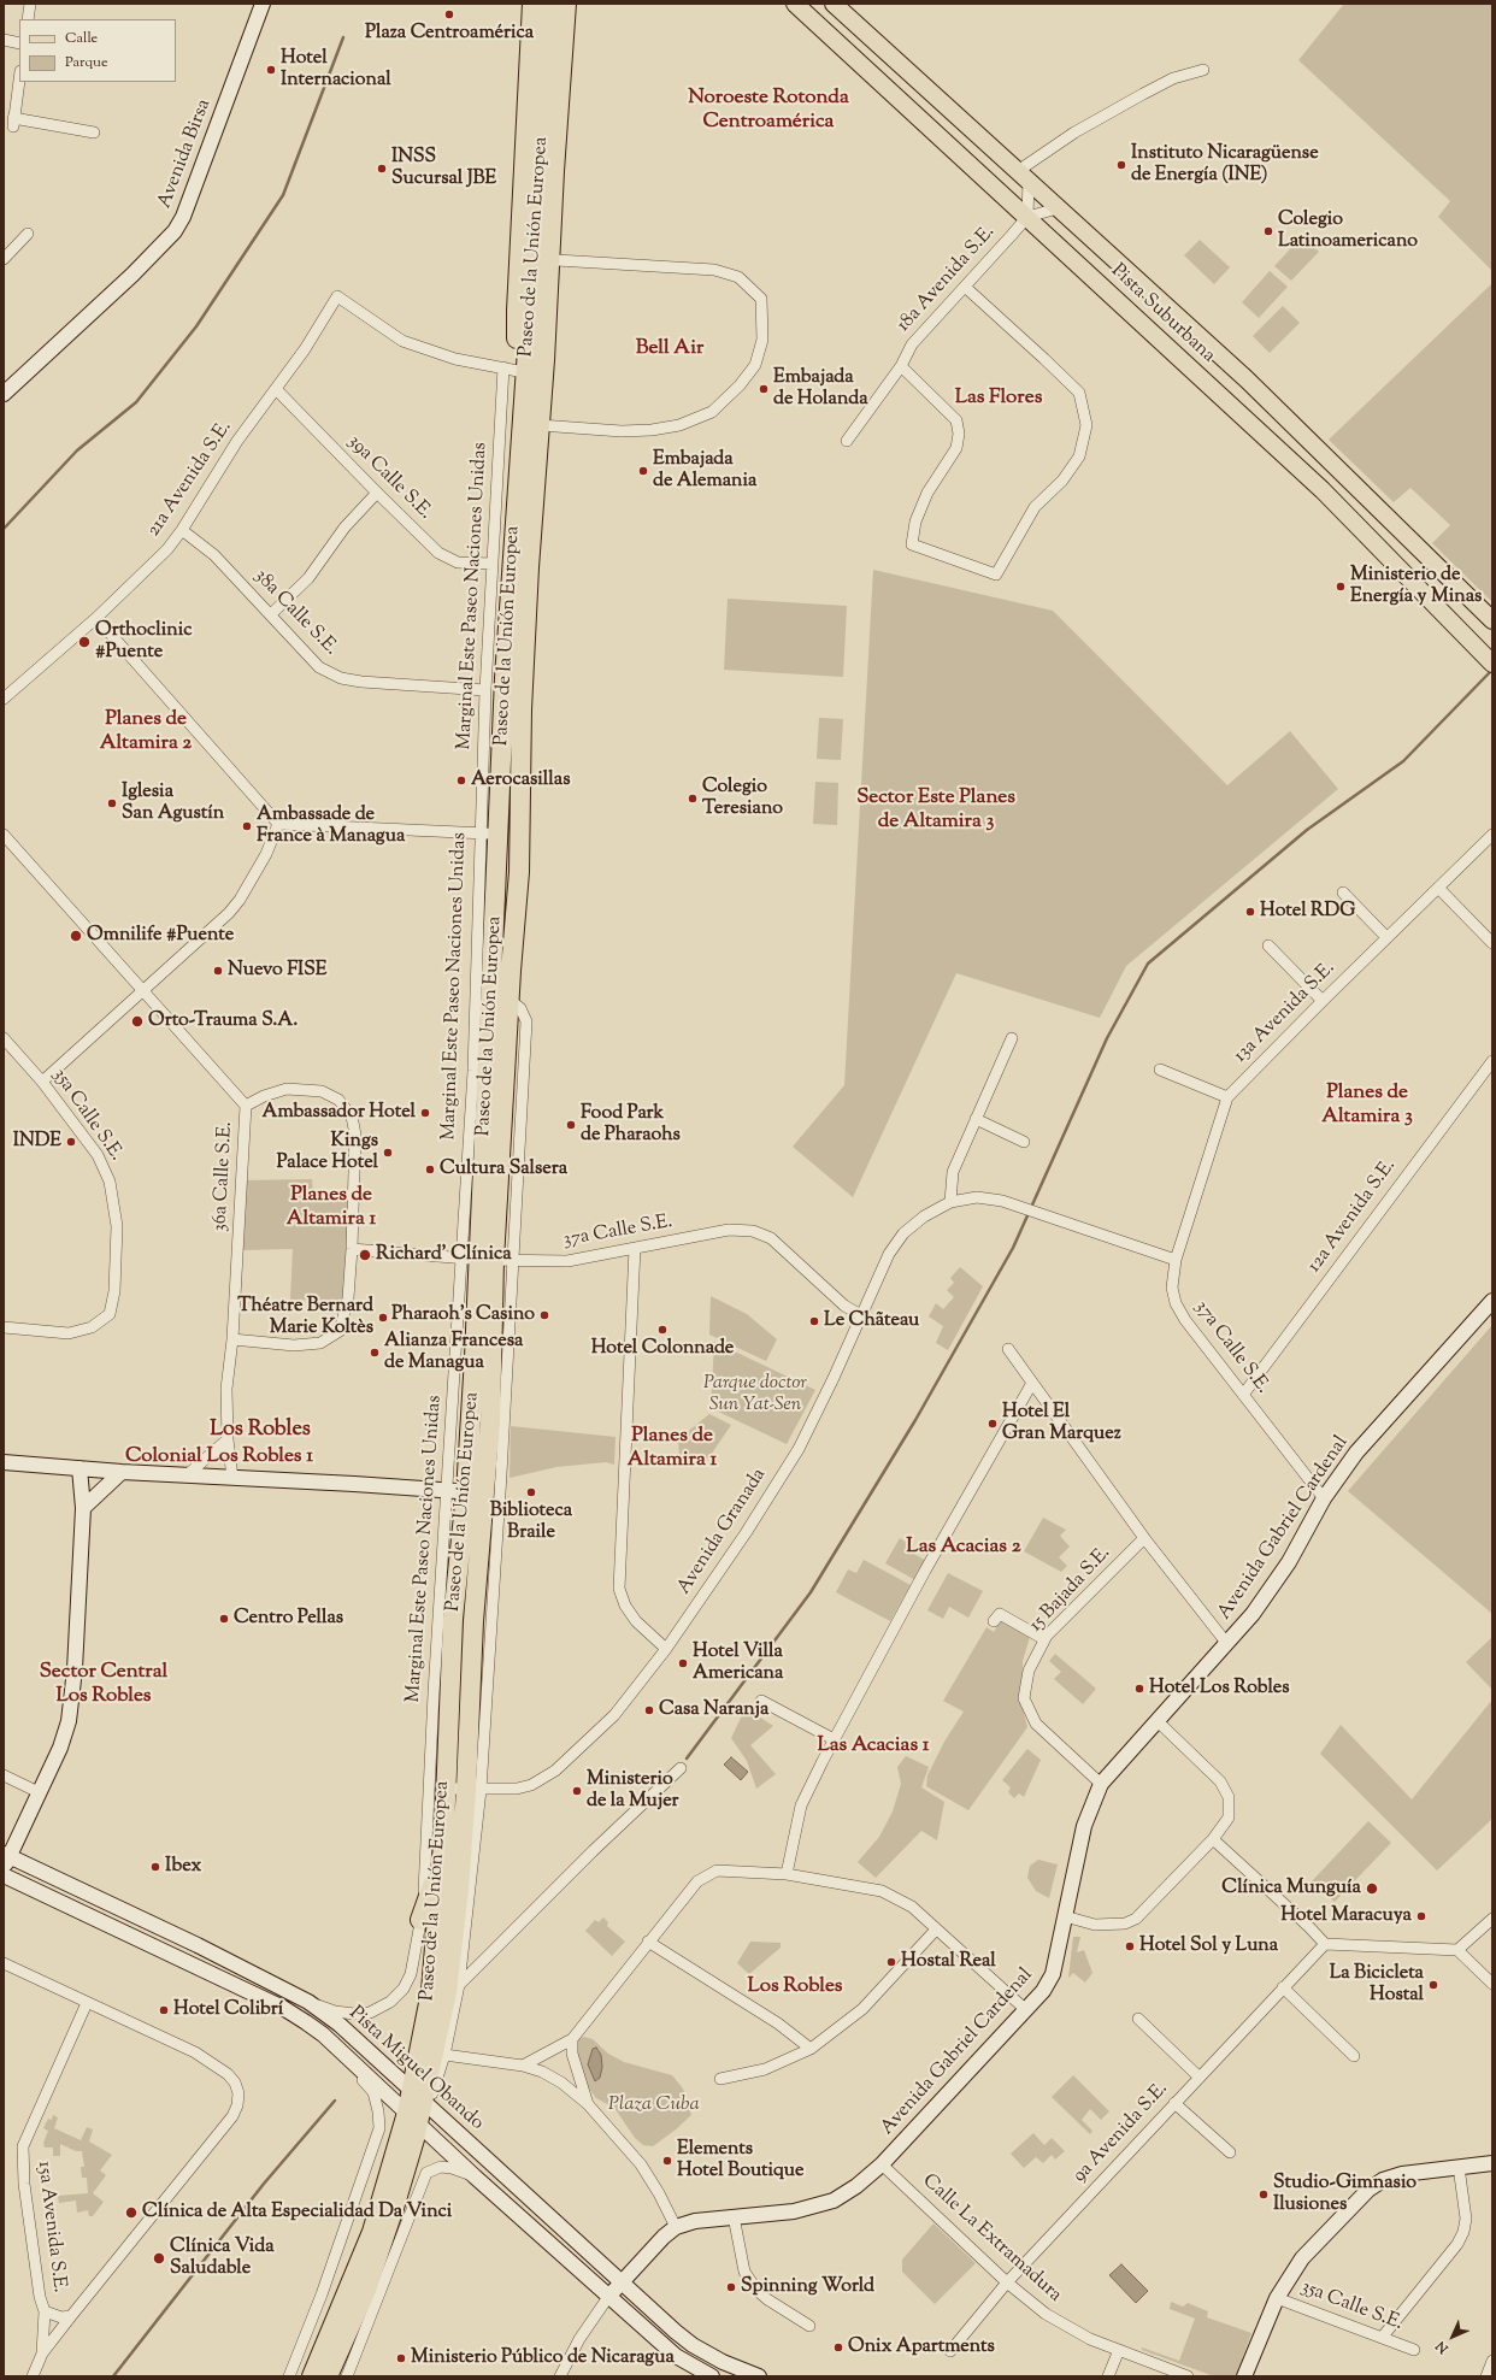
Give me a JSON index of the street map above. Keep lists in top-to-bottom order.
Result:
{
  "streets": {
    "highway": ["Paseo de la Unión Europea"],
    "main road": ["Pista Suburbana"],
    "street": [
      "Avenida Birsa",
      "18a Avenida S.E.",
      "39a Calle S.E.",
      "21a Avenida S.E.",
      "Marginal Este Paseo Naciones Unidas",
      "38a Calle S.E.",
      "13a Avenida S.E.",
      "35a Calle S.E.",
      "36a Calle S.E.",
      "12a Avenida S.E.",
      "37a Calle S.E.",
      "Avenida Gabriel Cardenal",
      "Avenida Granada",
      "15 Bajada S.E.",
      "Pista Miguel Obando",
      "9a Avenida S.E.",
      "15a Avenida S.E.",
      "Calle La Extramadura"
    ]
  },
  "crossings": [
    ["Paseo de la Unión Europea", "Marginal Este Paseo Naciones Unidas"],
    ["Paseo de la Unión Europea", "37a Calle S.E."],
    ["Paseo de la Unión Europea", "Avenida Granada"],
    ["Paseo de la Unión Europea", "Pista Miguel Obando"],
    ["18a Avenida S.E.", "Pista Suburbana"],
    ["39a Calle S.E.", "21a Avenida S.E."],
    ["39a Calle S.E.", "Marginal Este Paseo Naciones Unidas"],
    ["21a Avenida S.E.", "Marginal Este Paseo Naciones Unidas"],
    ["21a Avenida S.E.", "38a Calle S.E."],
    ["Marginal Este Paseo Naciones Unidas", "38a Calle S.E."],
    ["Marginal Este Paseo Naciones Unidas", "37a Calle S.E."],
    ["Marginal Este Paseo Naciones Unidas", "Pista Miguel Obando"],
    ["13a Avenida S.E.", "37a Calle S.E."],
    ["12a Avenida S.E.", "37a Calle S.E."],
    ["37a Calle S.E.", "Avenida Gabriel Cardenal"],
    ["37a Calle S.E.", "Avenida Granada"],
    ["Avenida Gabriel Cardenal", "15 Bajada S.E."],
    ["Avenida Gabriel Cardenal", "Pista Miguel Obando"],
    ["Avenida Gabriel Cardenal", "Calle La Extramadura"],
    ["9a Avenida S.E.", "Calle La Extramadura"]
  ],
  "districts": [
    "Noroeste Rotonda Centroamérica",
    "Bell Air",
    "Las Flores",
    "Planes de Altamira 2",
    "Sector Este Planes de Altamira 3",
    "Planes de Altamira 3",
    "Planes de Altamira 1",
    "Los Robles",
    "Planes de Altamira 1",
    "Colonial Los Robles 1",
    "Las Acacias 2",
    "Sector Central Los Robles",
    "Las Acacias 1",
    "Los Robles"
  ],
  "parks": ["Parque doctor Sun Yat-Sen", "Plaza Cuba"],
  "places": [
    "Plaza Centroamérica",
    "Hotel Internacional",
    "Instituto Nicaragüense de Energía (INE)",
    "INSS Sucursal JBE",
    "Colegio Latinoamericano",
    "Embajada de Holanda",
    "Embajada de Alemania",
    "Ministerio de Energía y Minas",
    "Orthoclinic #Puente",
    "Aerocasillas",
    "Colegio Teresiano",
    "Iglesia San Agustín",
    "Ambassade de France à Managua",
    "Hotel RDG",
    "Omnilife #Puente",
    "Nuevo FISE",
    "Orto-Trauma S.A.",
    "Ambassador Hotel",
    "Food Park de Pharaohs",
    "INDE",
    "Kings Palace Hotel",
    "Cultura Salsera",
    "Richard' Clínica",
    "Pharaoh's Casino",
    "Théatre Bernard Marie Koltès",
    "Le Chãteau",
    "Hotel Colonnade",
    "Alianza Francesa de Managua",
    "Hotel El Gran Marquez",
    "Biblioteca Braile",
    "Centro Pellas",
    "Hotel Villa Americana",
    "Hotel Los Robles",
    "Casa Naranja",
    "Ministerio de la Mujer",
    "Ibex",
    "Clínica Munguía",
    "Hotel Maracuya",
    "Hotel Sol y Luna",
    "Hostal Real",
    "La Bicicleta Hostal",
    "Hotel Colibrí",
    "Elements Hotel Boutique",
    "Studio-Gimnasio Ilusiones",
    "Clínica de Alta Especialidad Da Vinci",
    "Clínica Vida Saludable",
    "Spinning World",
    "Onix Apartments",
    "Ministerio Público de Nicaragua"
  ],
  "legend": ["Calle", "Parque"],
  "north": "bottom left"
}
